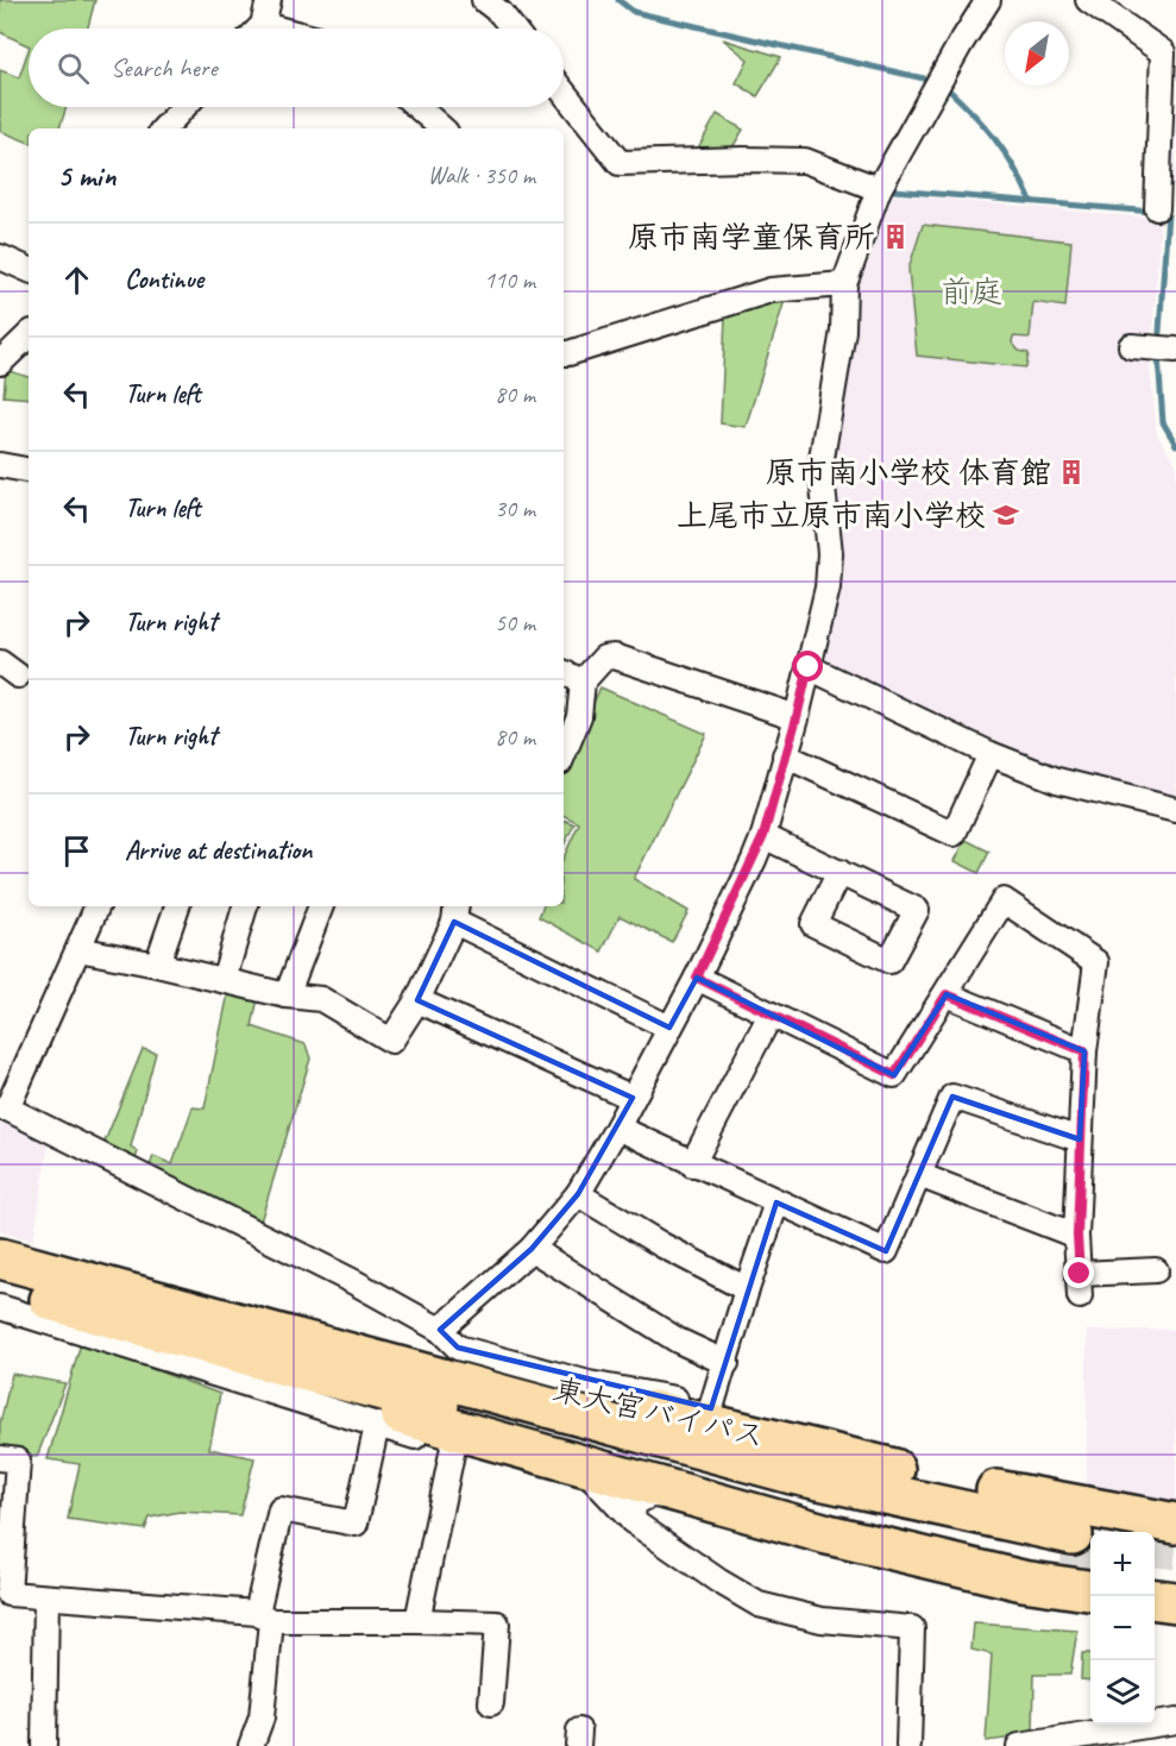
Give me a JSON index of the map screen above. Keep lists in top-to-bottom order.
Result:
{
  "streets": {
    "highway": ["東大宮バイパス"]
  },
  "parks": ["前庭"],
  "places": {
    "building": ["原市南学童保育所", "原市南小学校 体育館"],
    "school or university": ["上尾市立原市南小学校"]
  },
  "north": "bottom left",
  "page": {
    "search": "Search here",
    "heading": ["5 min", "Walk · 350 m"],
    "list": [
      ["Continue", "110 m"],
      ["Turn left", "80 m"],
      ["Turn left", "30 m"],
      ["Turn right", "50 m"],
      ["Turn right", "80 m"],
      "Arrive at destination"
    ],
    "map_buttons": ["+", "−"]
  }
}
